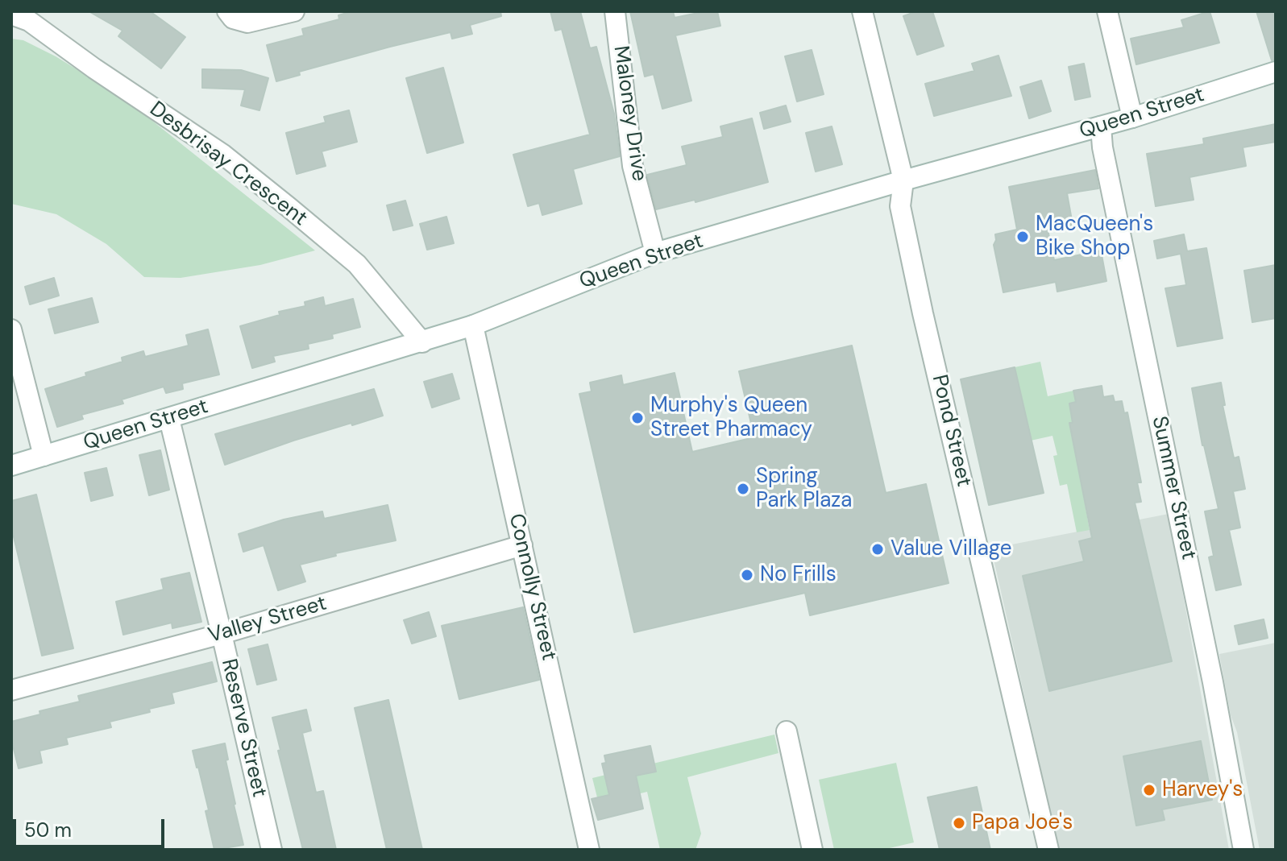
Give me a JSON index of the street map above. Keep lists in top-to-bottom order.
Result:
{
  "streets": {
    "street": [
      "Maloney Drive",
      "Queen Street",
      "Desbrisay Crescent",
      "Pond Street",
      "Summer Street",
      "Connolly Street",
      "Valley Street",
      "Reserve Street"
    ]
  },
  "crossings": [
    ["Maloney Drive", "Queen Street"],
    ["Queen Street", "Desbrisay Crescent"],
    ["Queen Street", "Pond Street"],
    ["Queen Street", "Summer Street"],
    ["Queen Street", "Connolly Street"],
    ["Queen Street", "Reserve Street"],
    ["Connolly Street", "Valley Street"],
    ["Valley Street", "Reserve Street"]
  ],
  "places": [
    "MacQueen's Bike Shop",
    "Murphy's Queen Street Pharmacy",
    "Spring Park Plaza",
    "Value Village",
    "No Frills",
    "Harvey's",
    "Papa Joe's"
  ],
  "scale_bar": "50 m"
}
